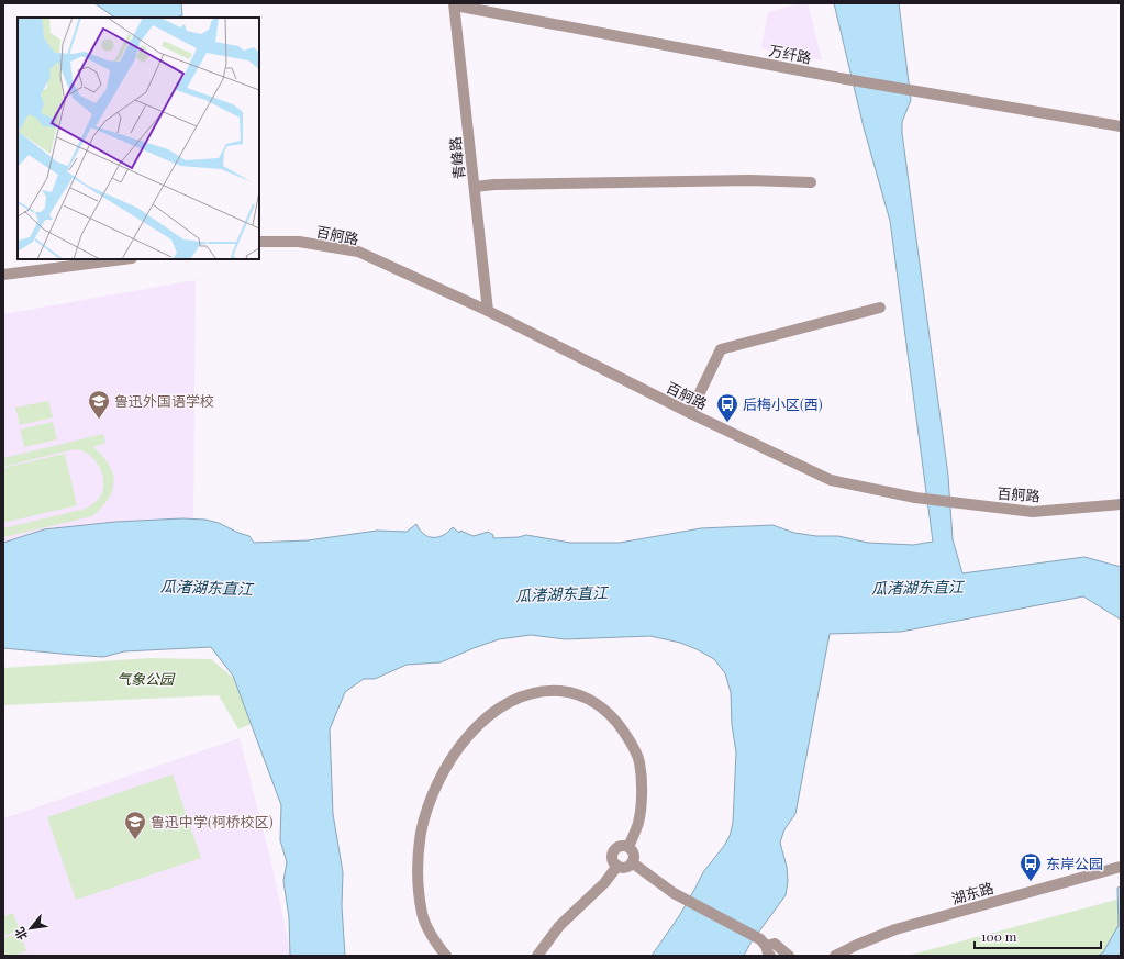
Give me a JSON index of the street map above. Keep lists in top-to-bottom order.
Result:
{
  "streets": {
    "street": [
      "万纤路",
      "青峰路",
      "百舸路",
      "湖东路"
    ]
  },
  "crossings": [
    ["万纤路", "青峰路"],
    ["青峰路", "百舸路"]
  ],
  "water": ["瓜渚湖东直江"],
  "parks": ["气象公园"],
  "places": {
    "school or university": ["鲁迅外国语学校", "鲁迅中学(柯桥校区)"],
    "bus stop": ["后梅小区(西)", "东岸公园"]
  },
  "scale_bar": "100 m",
  "north": "bottom left"
}
